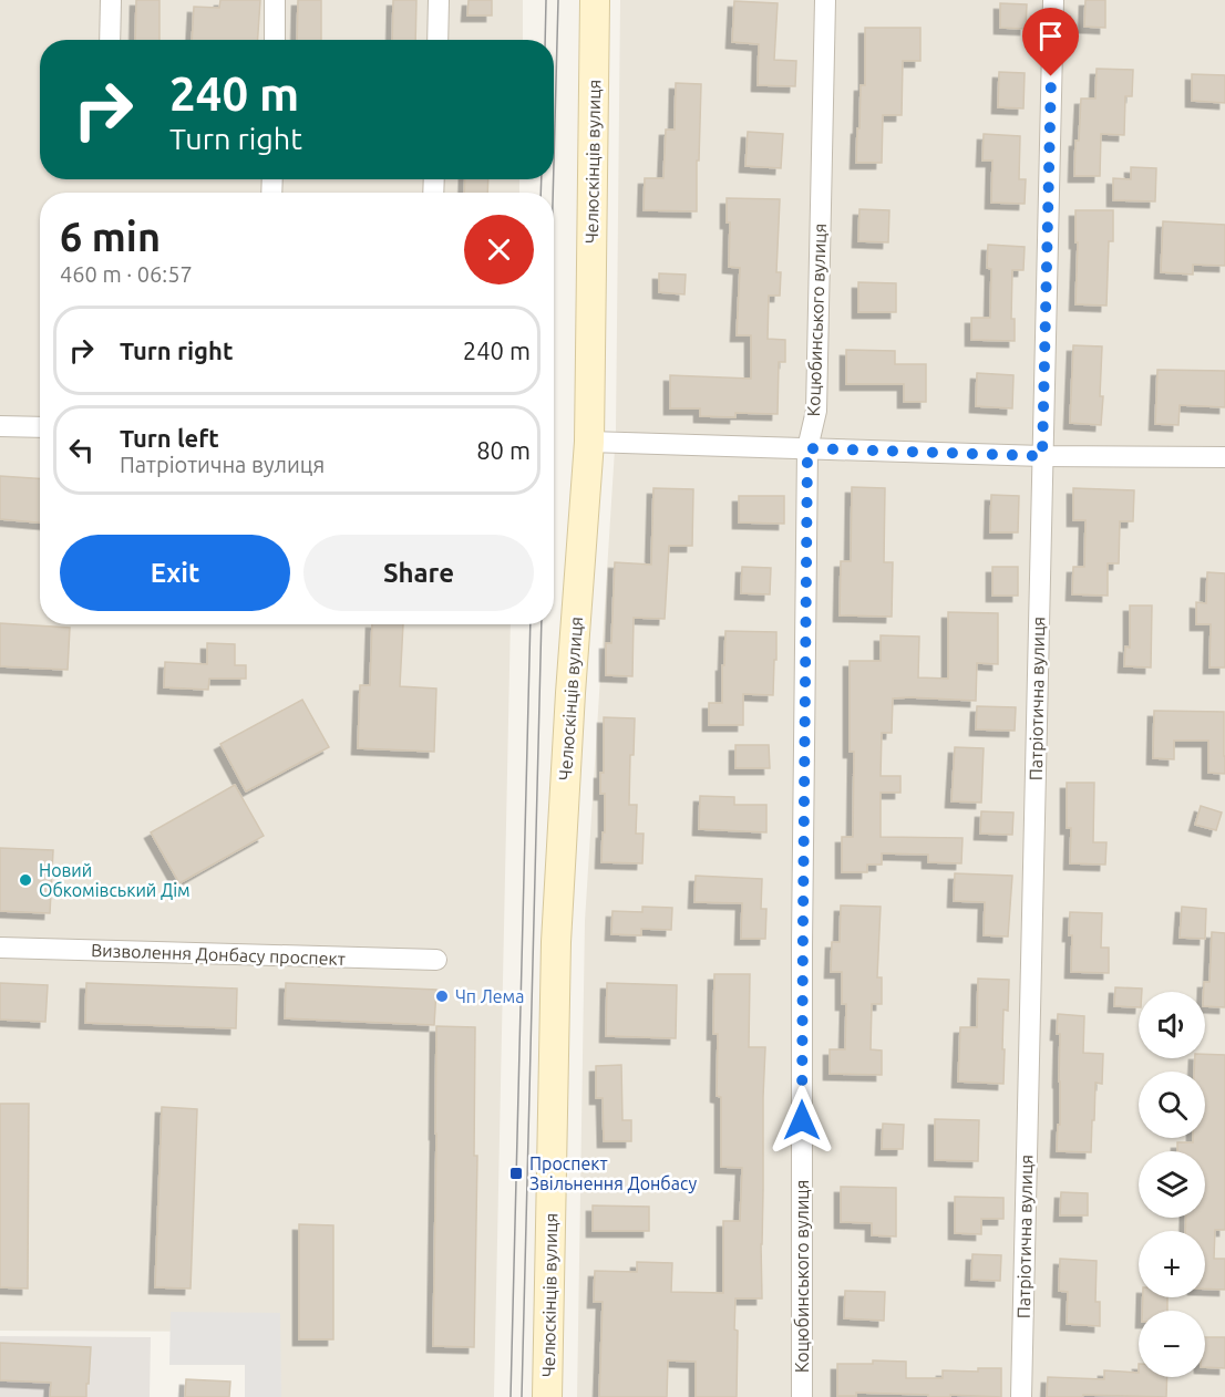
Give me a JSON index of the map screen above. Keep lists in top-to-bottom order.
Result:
{
  "streets": {
    "main road": ["Челюскінців вулиця"],
    "street": ["Коцюбинського вулиця", "Патріотична вулиця", "Визволення Донбасу проспект"]
  },
  "places": {
    "other": ["Новий Обкомівський Дім", "Чп Лема"],
    "transit": ["Проспект Звільнення Донбасу"]
  },
  "page": {
    "turn": ["240 m", "Turn right"],
    "heading": ["6 min", "460 m · 06:57"],
    "list": [
      {
        "name": "Turn right",
        "value": "240 m"
      },
      {
        "name": "Turn left",
        "note": "Патріотична вулиця",
        "value": "80 m"
      }
    ],
    "buttons": ["Exit", "Share"],
    "map_buttons": ["+", "−"]
  }
}
